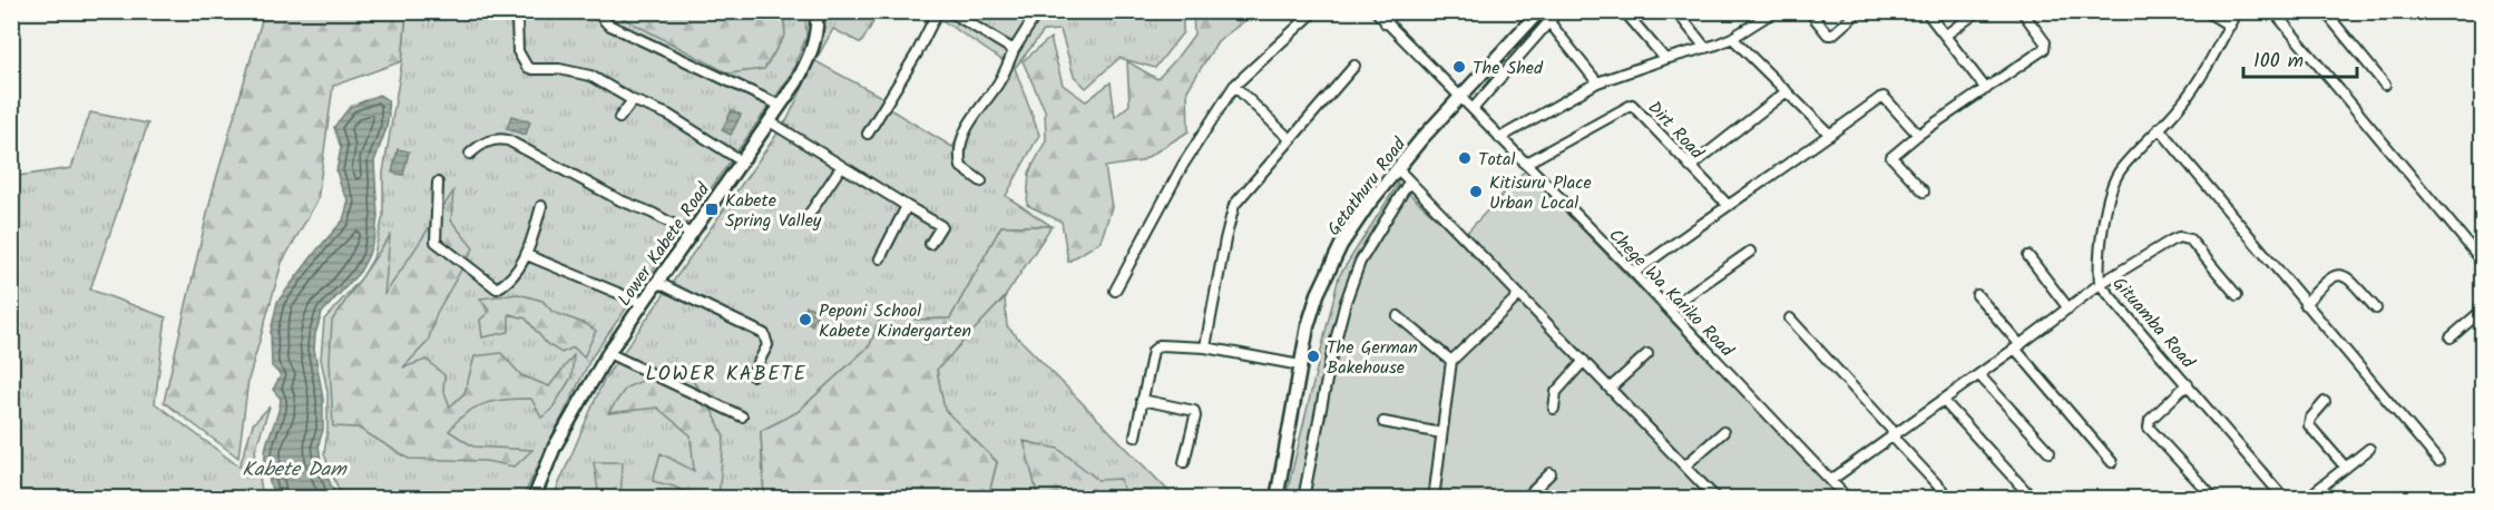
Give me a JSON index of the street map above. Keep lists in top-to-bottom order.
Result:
{
  "streets": {
    "main road": ["Getathuru Road", "Lower Kabete Road"],
    "street": ["Dirt Road", "Chege Wa Kariko Road", "Gituamba Road"]
  },
  "crossings": [
    ["Dirt Road", "Chege Wa Kariko Road"],
    ["Getathuru Road", "Chege Wa Kariko Road"]
  ],
  "districts": ["LOWER KABETE"],
  "water": ["Kabete Dam"],
  "places": {
    "other": [
      "The Shed",
      "Total",
      "Kitisuru Place Urban Local",
      "Peponi School Kabete Kindergarten",
      "The German Bakehouse"
    ],
    "transit": ["Kabete Spring Valley"]
  },
  "scale_bar": "100 m"
}
